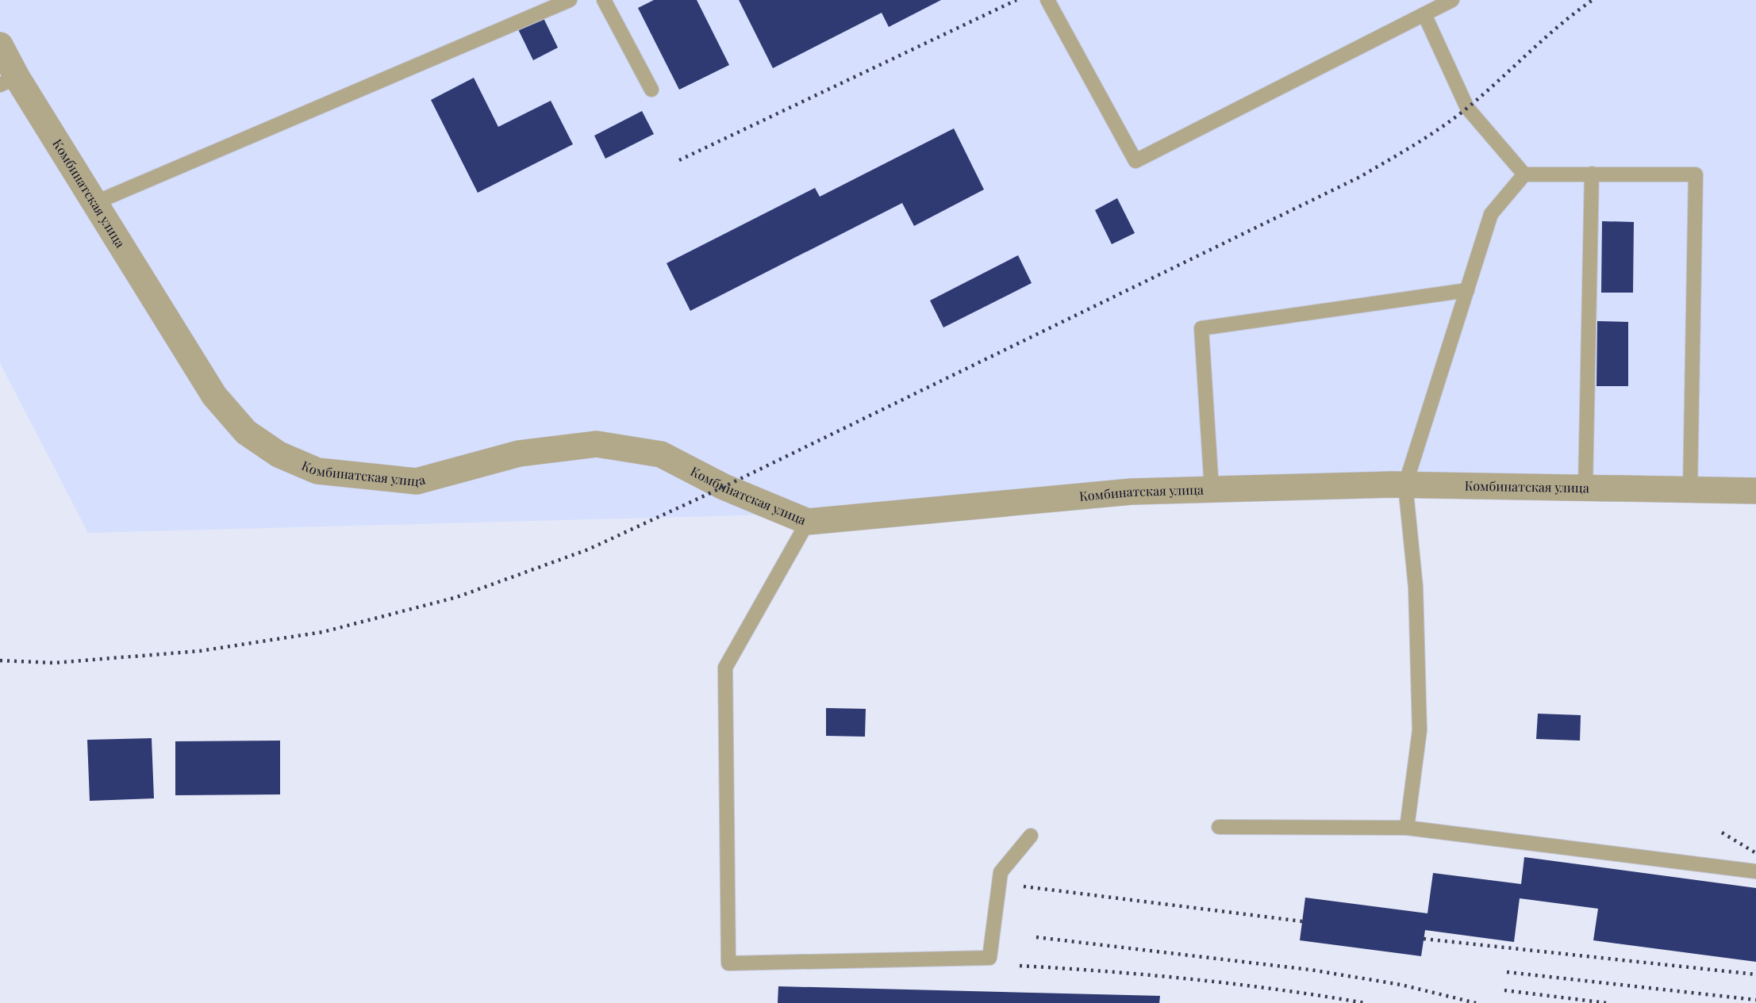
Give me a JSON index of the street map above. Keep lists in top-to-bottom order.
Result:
{
  "streets": {
    "street": ["Комбинатская улица"]
  }
}
